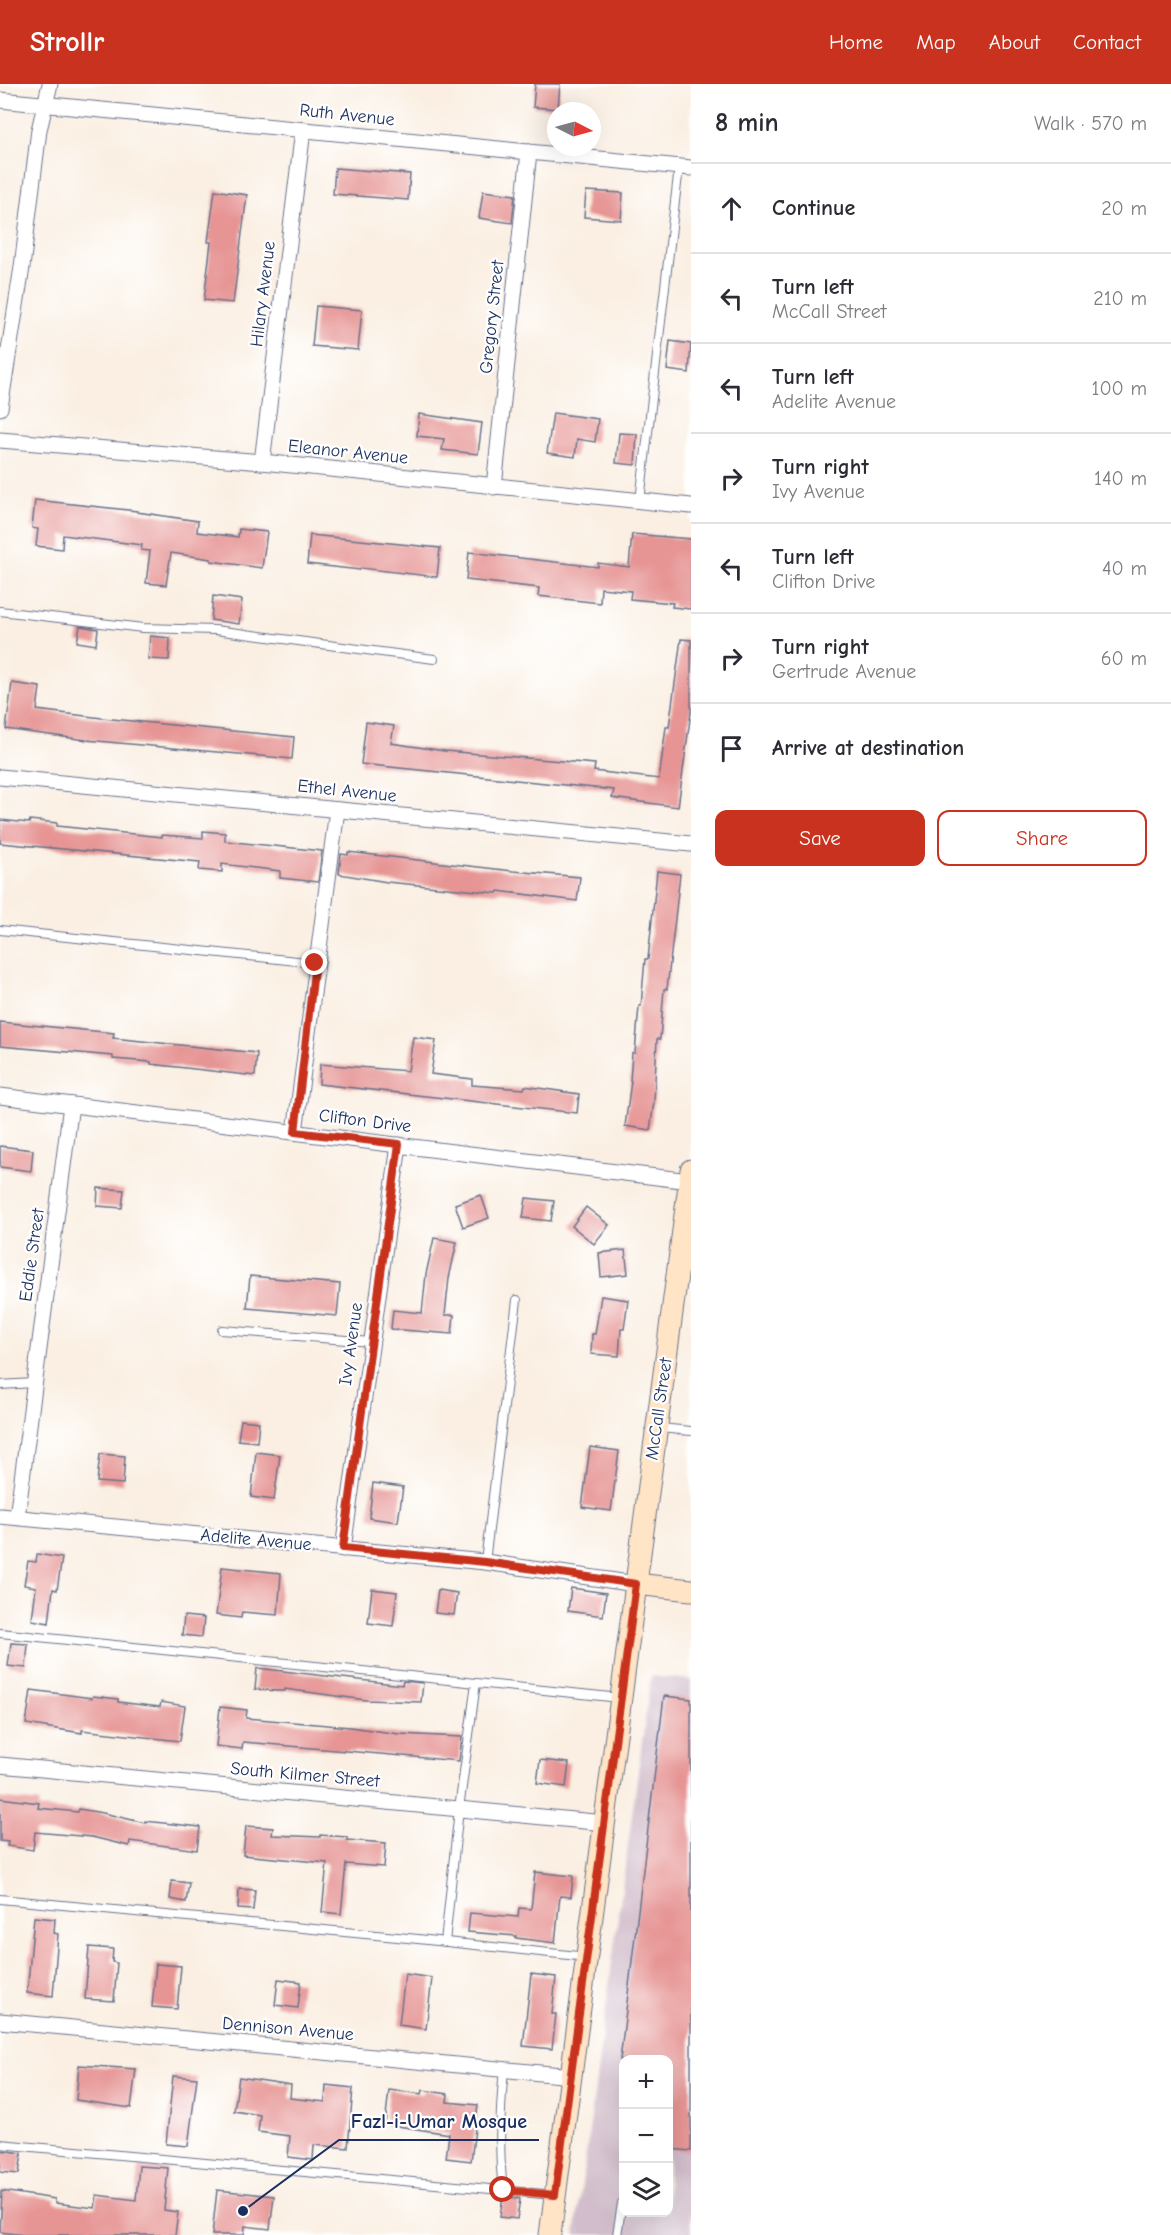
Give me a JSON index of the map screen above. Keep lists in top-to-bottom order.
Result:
{
  "streets": {
    "street": [
      "Ruth Avenue",
      "Hilary Avenue",
      "Gregory Street",
      "Eleanor Avenue",
      "Ethel Avenue",
      "Clifton Drive",
      "Eddie Street",
      "Ivy Avenue",
      "McCall Street",
      "Adelite Avenue",
      "South Kilmer Street",
      "Dennison Avenue"
    ]
  },
  "crossings": [
    ["Ruth Avenue", "Hilary Avenue"],
    ["Ruth Avenue", "Gregory Street"],
    ["Hilary Avenue", "Eleanor Avenue"],
    ["Gregory Street", "Eleanor Avenue"],
    ["Clifton Drive", "Eddie Street"],
    ["Clifton Drive", "Ivy Avenue"],
    ["Clifton Drive", "McCall Street"],
    ["Eddie Street", "Adelite Avenue"],
    ["Ivy Avenue", "Adelite Avenue"],
    ["McCall Street", "Adelite Avenue"],
    ["McCall Street", "South Kilmer Street"],
    ["McCall Street", "Dennison Avenue"]
  ],
  "places": ["Fazl-i-Umar Mosque"],
  "north": "right",
  "page": {
    "header": "Strollr",
    "nav": [
      "Home",
      "Map",
      "About",
      "Contact"
    ],
    "heading": ["8 min", "Walk · 570 m"],
    "list": [
      ["Continue", "20 m"],
      ["Turn left", "McCall Street", "210 m"],
      ["Turn left", "Adelite Avenue", "100 m"],
      ["Turn right", "Ivy Avenue", "140 m"],
      ["Turn left", "Clifton Drive", "40 m"],
      ["Turn right", "Gertrude Avenue", "60 m"],
      "Arrive at destination"
    ],
    "buttons": ["Save", "Share"],
    "map_buttons": ["+", "−"]
  }
}
